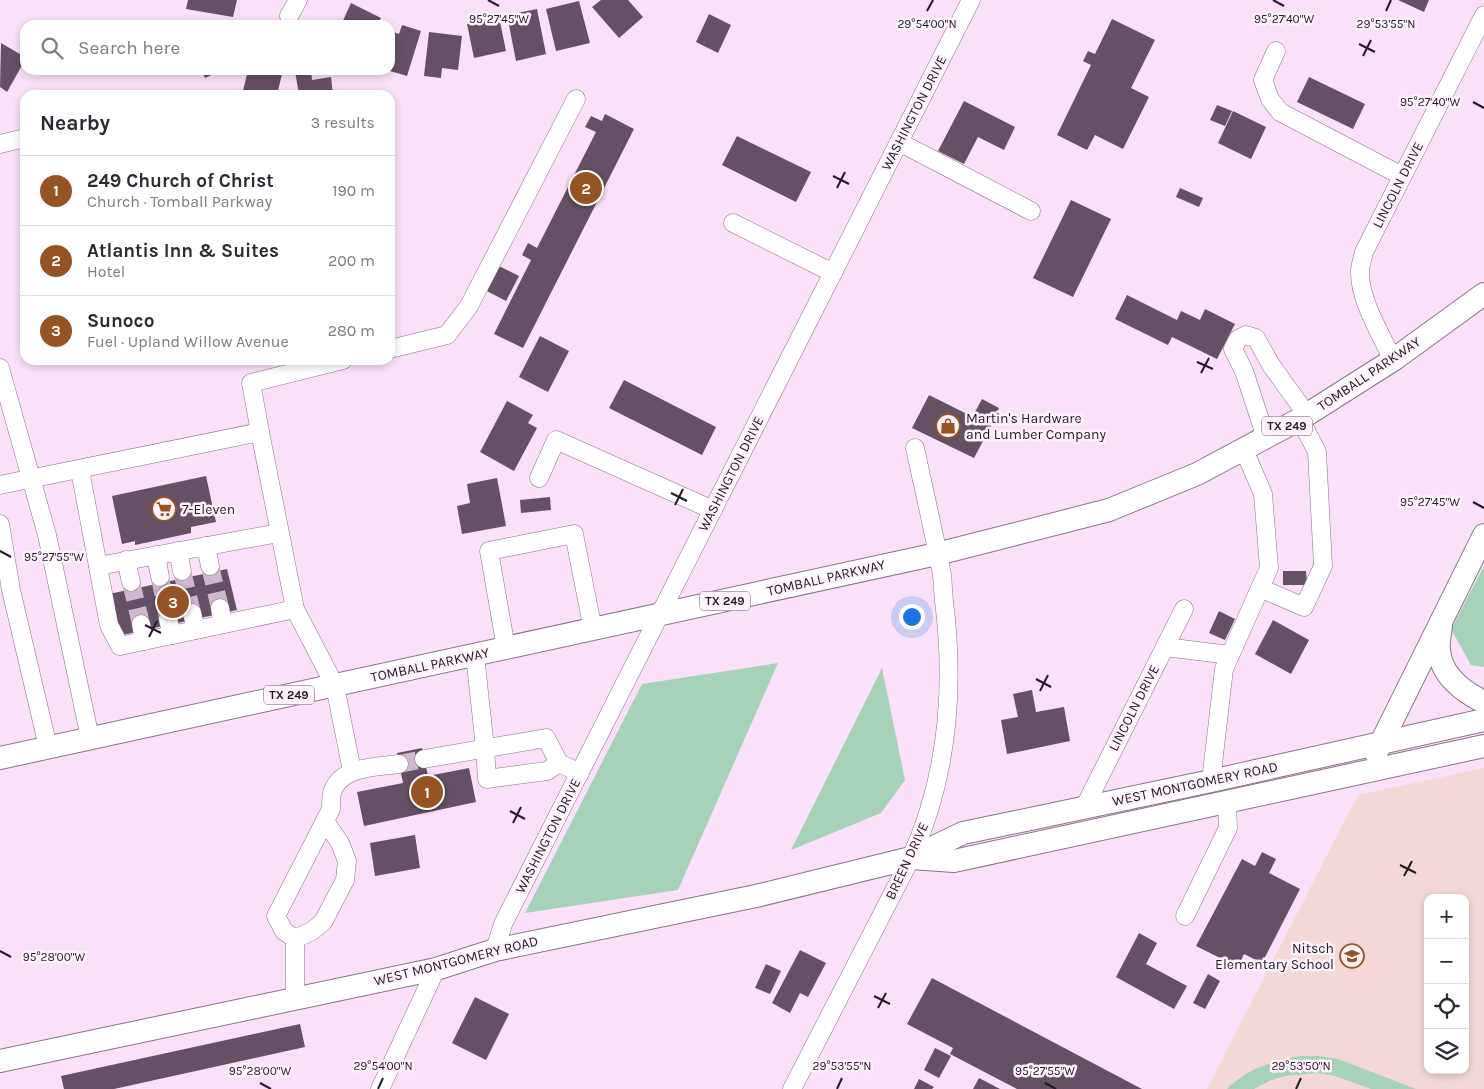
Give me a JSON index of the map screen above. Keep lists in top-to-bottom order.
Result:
{
  "streets": {
    "main road": ["TOMBALL PARKWAY", "TX 249", "WEST MONTGOMERY ROAD"],
    "street": ["WASHINGTON DRIVE", "LINCOLN DRIVE", "BREEN DRIVE"]
  },
  "crossings": [
    ["WASHINGTON DRIVE", "TOMBALL PARKWAY"],
    ["WASHINGTON DRIVE", "WEST MONTGOMERY ROAD"],
    ["LINCOLN DRIVE", "TOMBALL PARKWAY"],
    ["LINCOLN DRIVE", "WEST MONTGOMERY ROAD"],
    ["TOMBALL PARKWAY", "BREEN DRIVE"],
    ["WEST MONTGOMERY ROAD", "BREEN DRIVE"]
  ],
  "places": {
    "shop": ["Martin's Hardware and Lumber Company"],
    "supermarket": ["7-Eleven"],
    "school or university": ["Nitsch Elementary School"]
  },
  "page": {
    "search": "Search here",
    "heading": ["Nearby", "3 results"],
    "list": [
      {
        "mark": "1",
        "name": "249 Church of Christ",
        "note": "Church · Tomball Parkway",
        "value": "190 m"
      },
      {
        "mark": "2",
        "name": "Atlantis Inn & Suites",
        "note": "Hotel",
        "value": "200 m"
      },
      {
        "mark": "3",
        "name": "Sunoco",
        "note": "Fuel · Upland Willow Avenue",
        "value": "280 m"
      }
    ],
    "pins": ["2", "3", "1"],
    "map_buttons": ["+", "−"]
  },
  "coordinates": [
    "95°27'45\"W",
    "95°27'40\"W",
    "29°54'00\"N",
    "29°53'55\"N",
    "95°27'55\"W",
    "95°28'00\"W",
    "29°53'50\"N"
  ]
}
